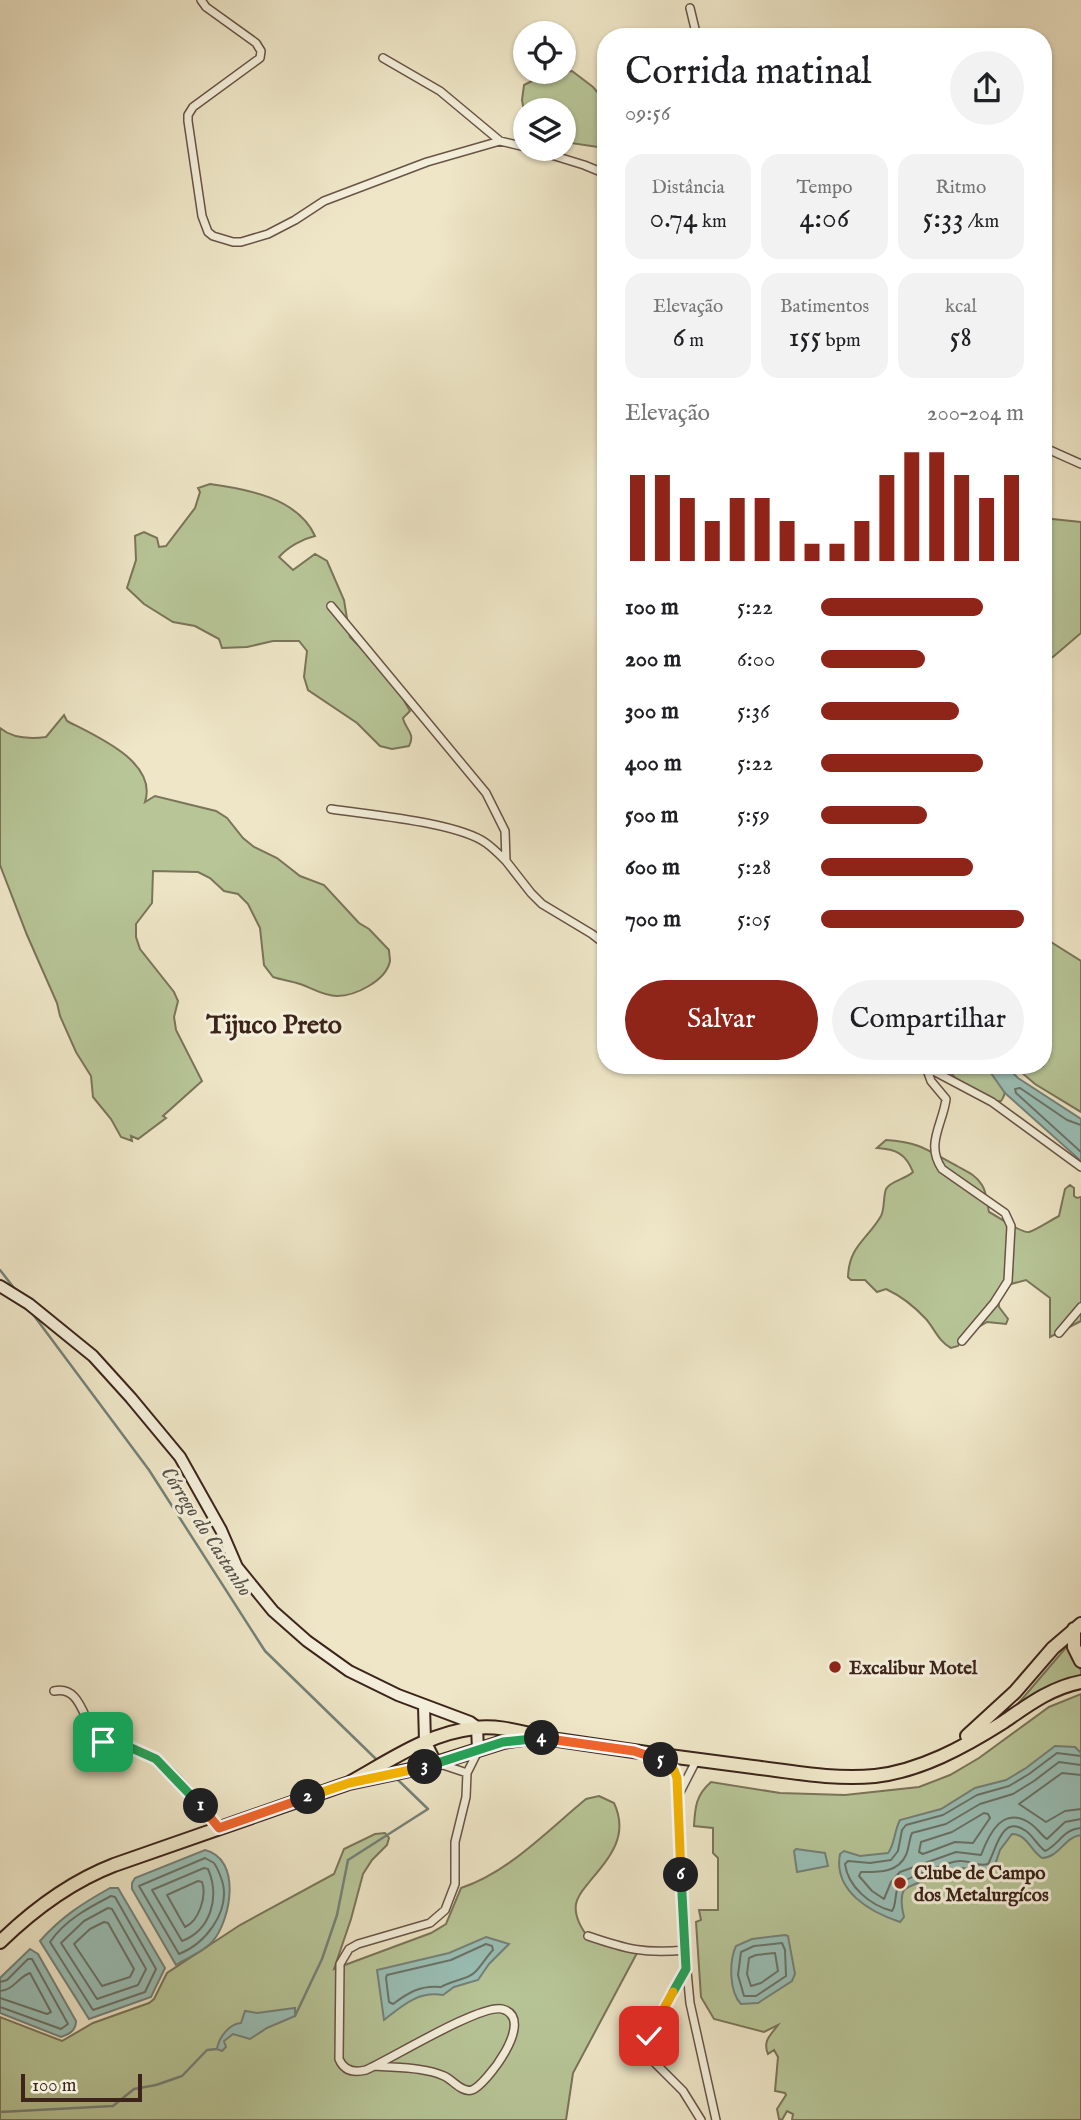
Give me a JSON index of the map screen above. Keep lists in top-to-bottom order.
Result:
{
  "districts": ["Tijuco Preto"],
  "water": ["Córrego do Castanho"],
  "places": ["Excalibur Motel", "Clube de Campo dos Metalurgícos"],
  "scale_bar": "100 m",
  "page": {
    "heading": ["Corrida matinal", "09:56"],
    "stats": [
      ["Distância", "0.74 km"],
      ["Tempo", "4:06"],
      ["Ritmo", "5:33 /km"],
      ["Elevação", "6 m"],
      ["Batimentos", "155 bpm"],
      ["kcal", "58"]
    ],
    "chart": ["Elevação", "200–204 m"],
    "list": [
      {
        "name": "100 m",
        "note": "5:22"
      },
      {
        "name": "200 m",
        "note": "6:00"
      },
      {
        "name": "300 m",
        "note": "5:36"
      },
      {
        "name": "400 m",
        "note": "5:22"
      },
      {
        "name": "500 m",
        "note": "5:59"
      },
      {
        "name": "600 m",
        "note": "5:28"
      },
      {
        "name": "700 m",
        "note": "5:05"
      }
    ],
    "buttons": ["Salvar", "Compartilhar"],
    "pins": [
      "4",
      "5",
      "3",
      "2",
      "1",
      "6"
    ],
    "scale": "100 m"
  }
}
